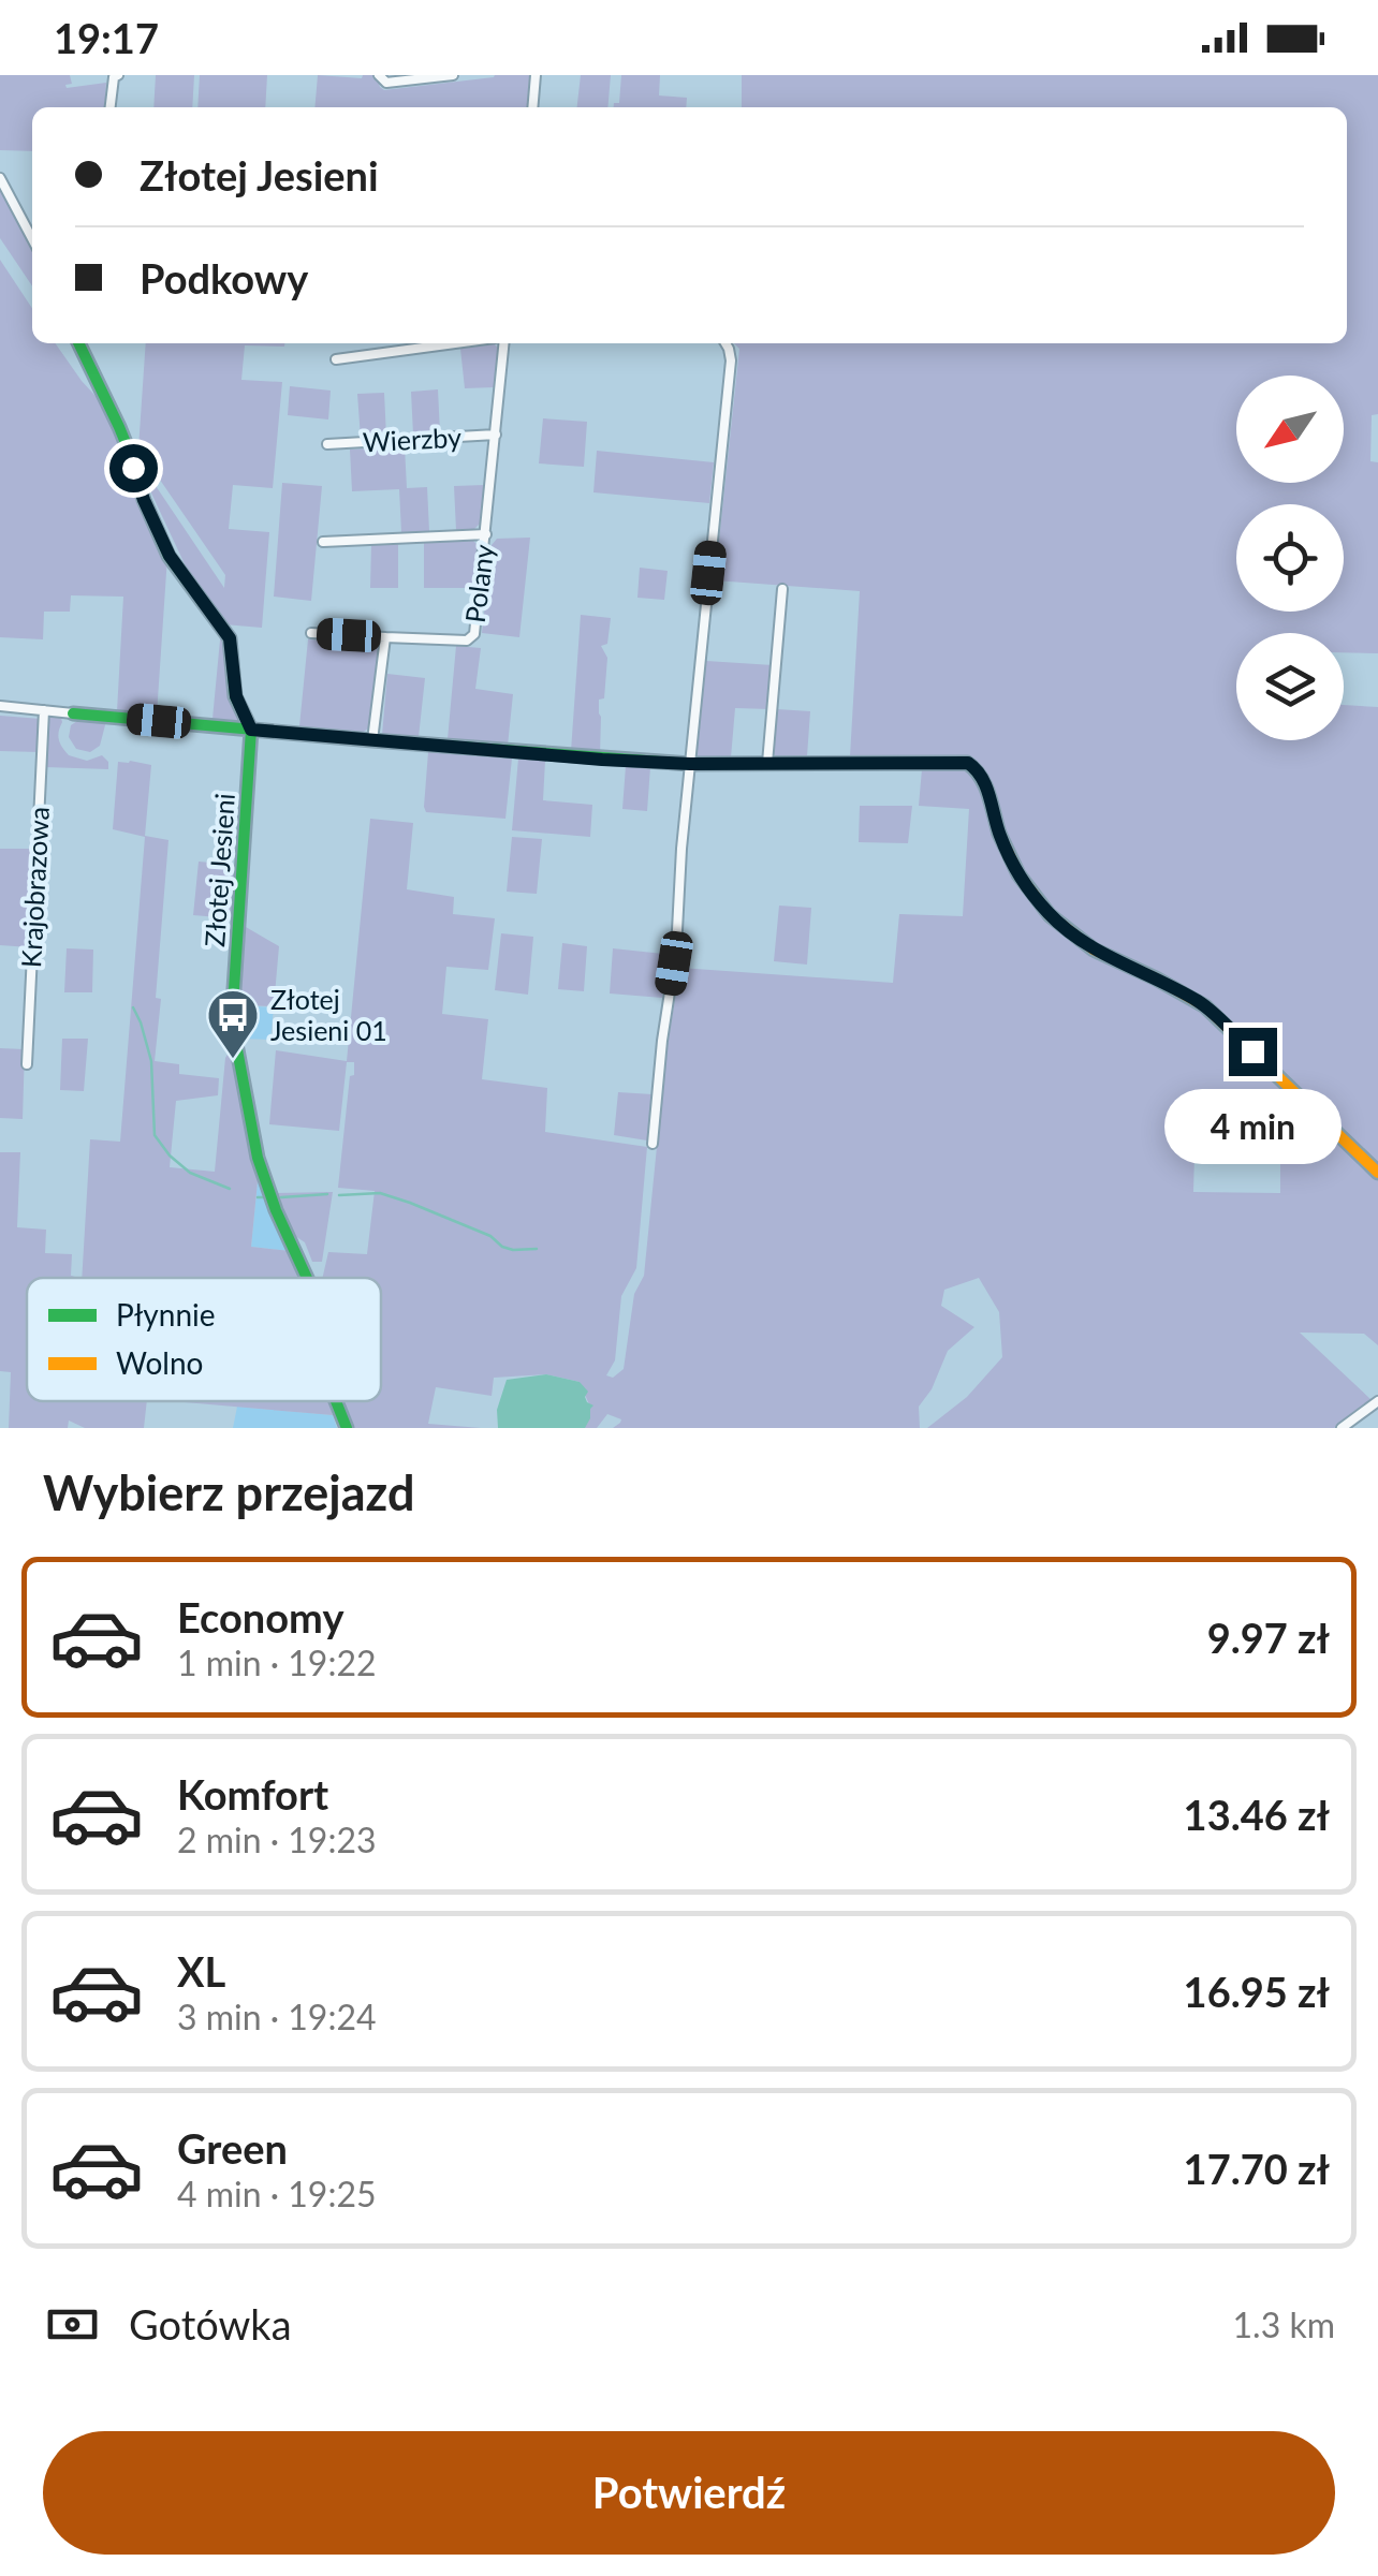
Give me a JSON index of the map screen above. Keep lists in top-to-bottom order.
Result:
{
  "streets": {
    "street": [
      "Wierzby",
      "Polany",
      "Złotej Jesieni",
      "Krajobrazowa"
    ]
  },
  "crossings": [
    ["Wierzby", "Polany"]
  ],
  "places": {
    "bus stop": ["Złotej Jesieni 01"]
  },
  "legend": ["Płynnie", "Wolno"],
  "north": "bottom left",
  "page": {
    "status": "19:17",
    "banner": ["Złotej Jesieni", "Podkowy"],
    "bubble": "4 min",
    "heading": "Wybierz przejazd",
    "list": [
      {
        "name": "Economy",
        "note": "1 min · 19:22",
        "value": "9.97 zł"
      },
      {
        "name": "Komfort",
        "note": "2 min · 19:23",
        "value": "13.46 zł"
      },
      {
        "name": "XL",
        "note": "3 min · 19:24",
        "value": "16.95 zł"
      },
      {
        "name": "Green",
        "note": "4 min · 19:25",
        "value": "17.70 zł"
      }
    ],
    "pay": ["Gotówka", "1.3 km"],
    "buttons": "Potwierdź"
  }
}
